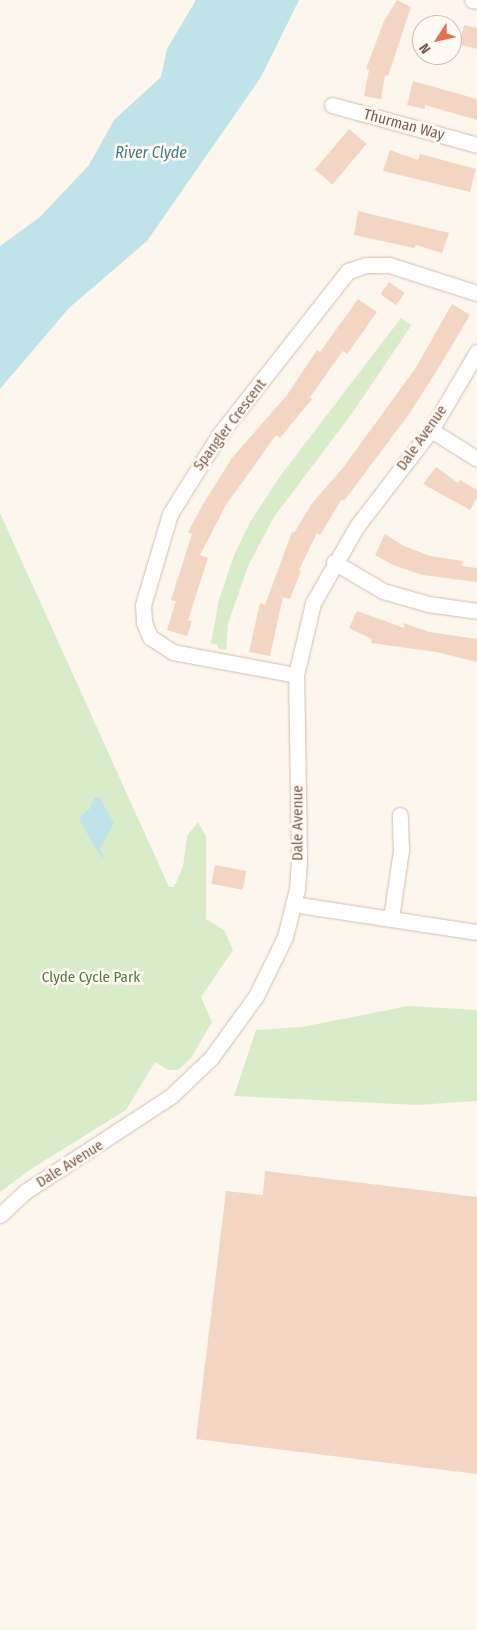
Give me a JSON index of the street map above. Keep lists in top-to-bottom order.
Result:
{
  "streets": {
    "street": ["Thurman Way", "Spangler Crescent", "Dale Avenue"]
  },
  "crossings": [
    ["Spangler Crescent", "Dale Avenue"]
  ],
  "water": ["River Clyde"],
  "parks": ["Clyde Cycle Park"],
  "north": "bottom left"
}
